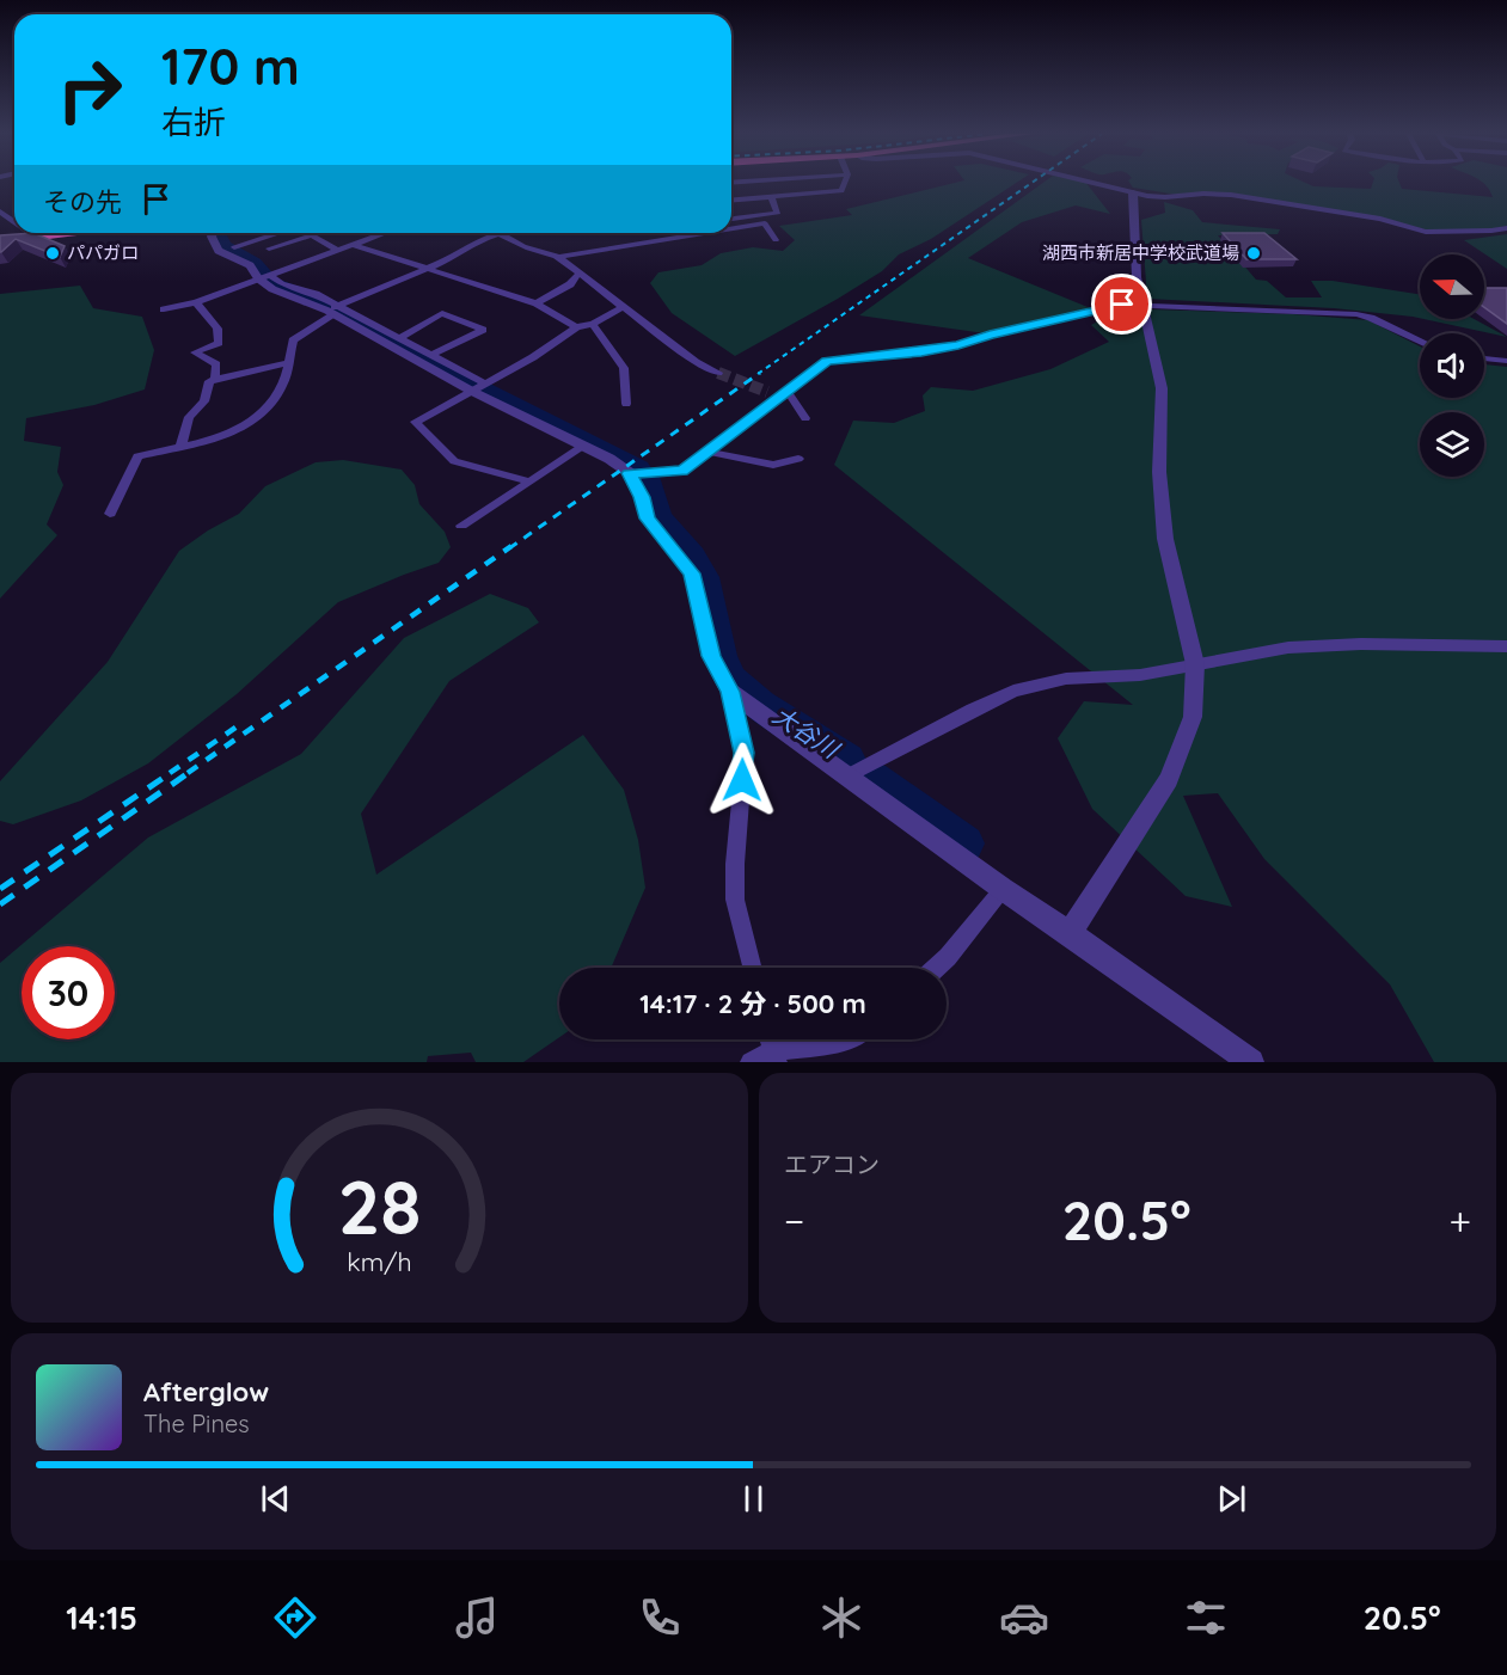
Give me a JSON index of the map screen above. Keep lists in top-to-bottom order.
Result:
{
  "water": ["大谷川"],
  "places": ["パパガロ", "湖西市新居中学校武道場"],
  "north": "left",
  "page": {
    "turn": ["170 m", "右折"],
    "then": "その先",
    "limit": "30",
    "trip": "14:17 · 2 分 · 500 m",
    "tile": "エアコン",
    "heat": ["−", "20.5°", "+"],
    "song": ["Afterglow", "The Pines"],
    "tabs": ["14:15", "20.5°"],
    "gauge": ["28", "km/h"]
  }
}
